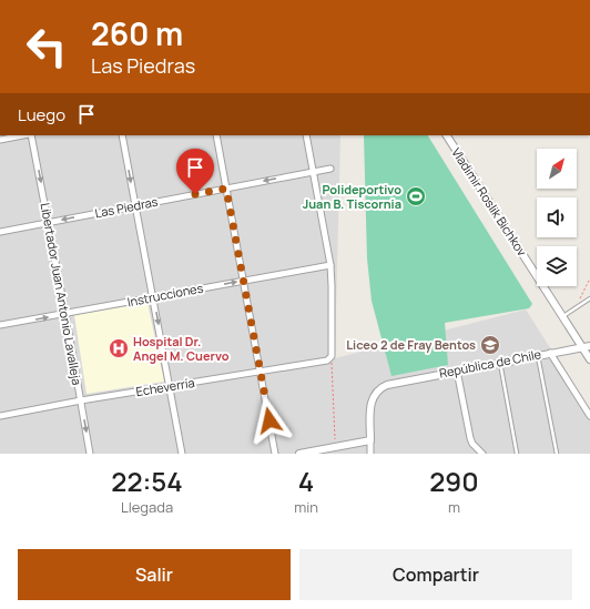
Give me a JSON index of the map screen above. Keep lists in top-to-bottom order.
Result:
{
  "streets": {
    "street": [
      "Vladimir Roslik Bichkov",
      "Las Piedras",
      "Libertador Juan Antonio Lavalleja",
      "Instrucciones",
      "República de Chile",
      "Echeverría"
    ]
  },
  "crossings": [
    ["Vladimir Roslik Bichkov", "República de Chile"],
    ["Las Piedras", "Libertador Juan Antonio Lavalleja"],
    ["Libertador Juan Antonio Lavalleja", "Instrucciones"],
    ["Libertador Juan Antonio Lavalleja", "Echeverría"]
  ],
  "one_way": ["Las Piedras", "Libertador Juan Antonio Lavalleja", "Instrucciones"],
  "places": {
    "sports": ["Polideportivo Juan B. Tiscornia"],
    "school or university": ["Liceo 2 de Fray Bentos"],
    "hospital": ["Hospital Dr. Angel M. Cuervo"]
  },
  "north": "top right",
  "page": {
    "turn": ["260 m", "Las Piedras"],
    "then": "Luego",
    "eta": [
      "22:54",
      "Llegada",
      "4",
      "min",
      "290",
      "m"
    ],
    "buttons": ["Salir", "Compartir"]
  }
}
